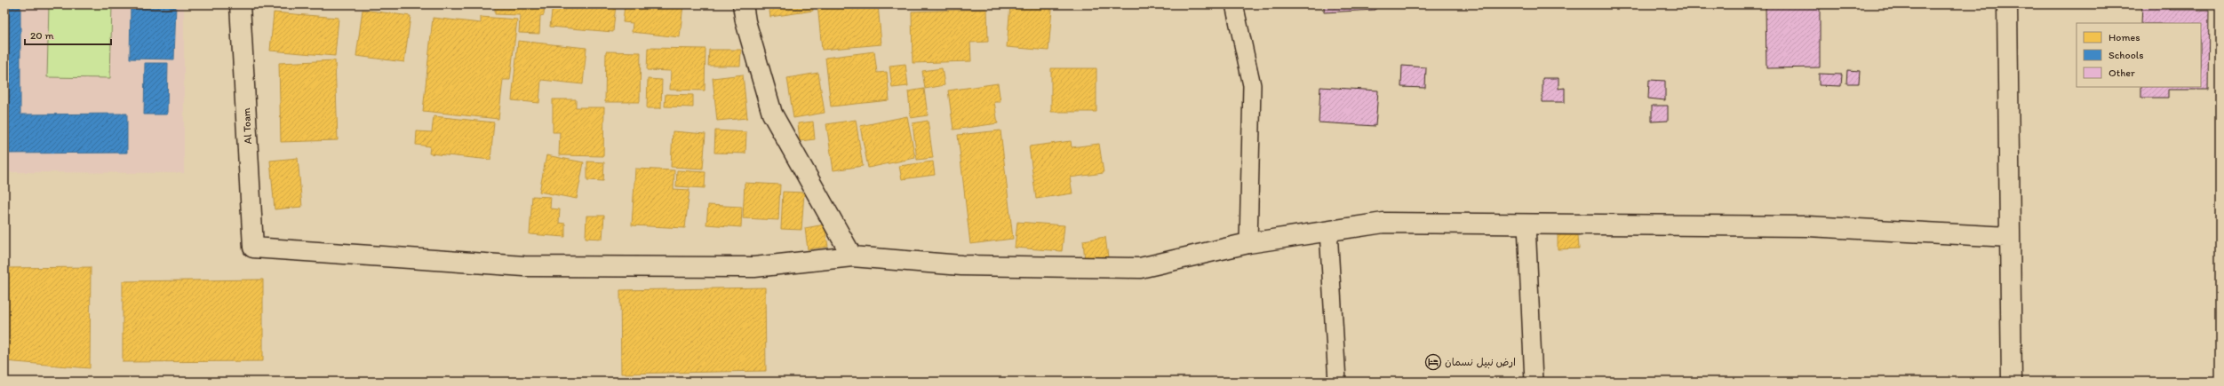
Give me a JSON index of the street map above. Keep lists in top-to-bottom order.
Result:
{
  "streets": {
    "street": ["Al Toam"]
  },
  "places": {
    "hotel": ["ارض نبيل نسمان"]
  },
  "legend": ["Homes", "Schools", "Other"],
  "scale_bar": "20 m"
}
